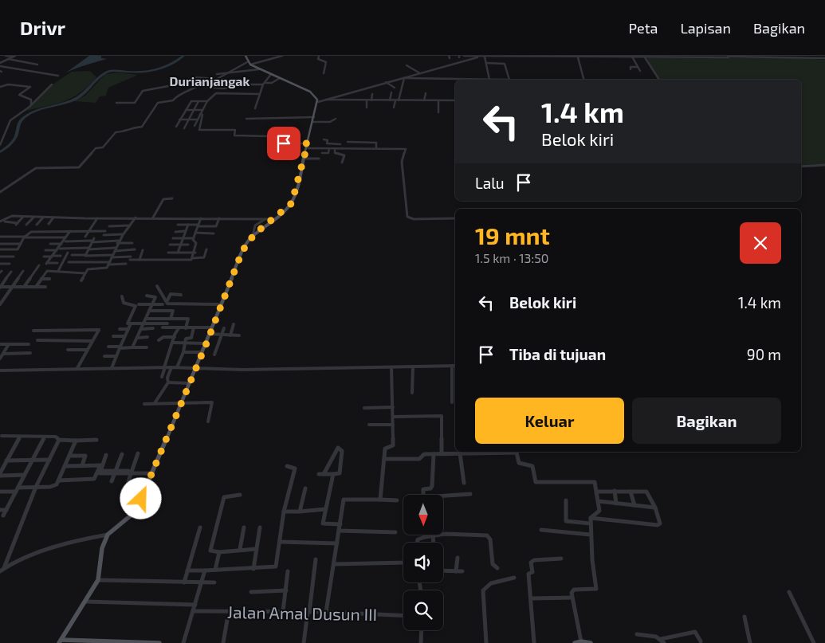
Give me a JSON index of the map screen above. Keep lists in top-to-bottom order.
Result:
{
  "streets": {
    "street": ["Jalan Amal Dusun III"]
  },
  "districts": ["Durianjangak"],
  "north": "bottom",
  "page": {
    "header": "Drivr",
    "nav": ["Peta", "Lapisan", "Bagikan"],
    "turn": ["1.4 km", "Belok kiri"],
    "then": "Lalu",
    "heading": ["19 mnt", "1.5 km · 13:50"],
    "list": [
      {
        "name": "Belok kiri",
        "value": "1.4 km"
      },
      {
        "name": "Tiba di tujuan",
        "value": "90 m"
      }
    ],
    "buttons": ["Keluar", "Bagikan"]
  }
}
